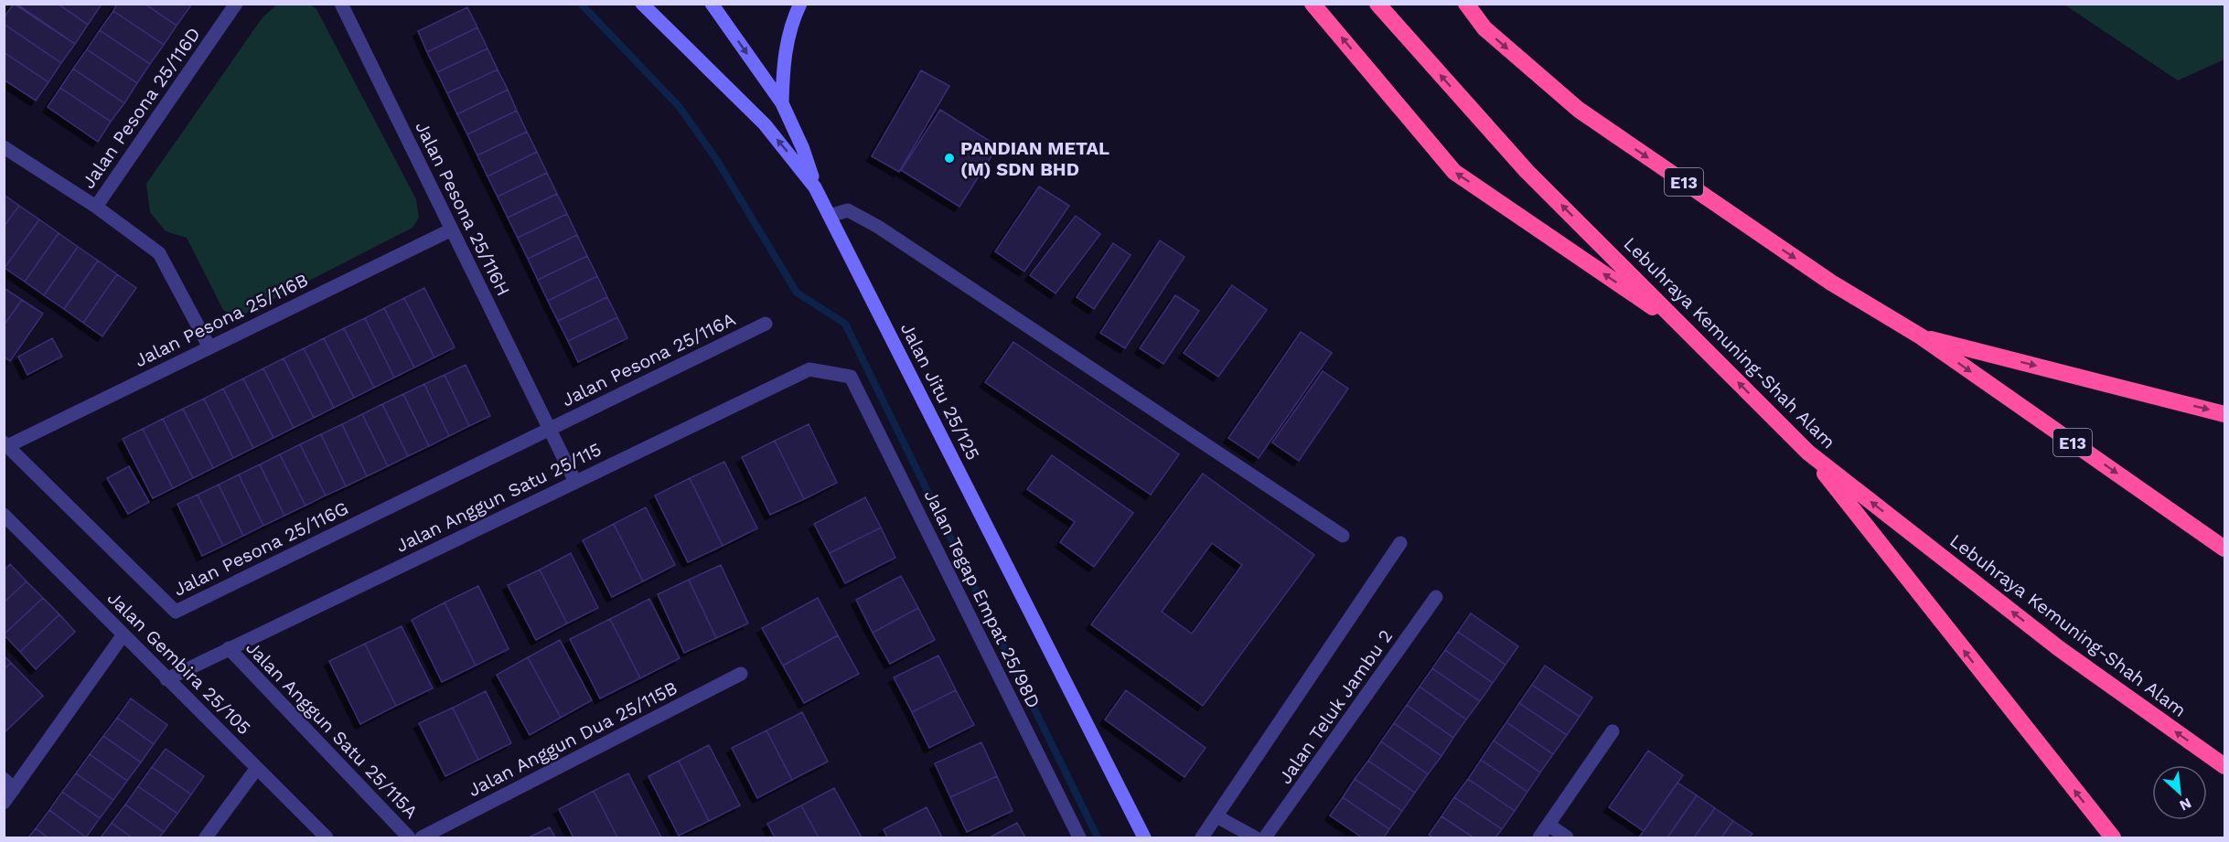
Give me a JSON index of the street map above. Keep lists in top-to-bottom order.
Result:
{
  "streets": {
    "highway": ["E13", "Lebuhraya Kemuning-Shah Alam"],
    "street": [
      "Jalan Pesona 25/116D",
      "Jalan Pesona 25/116H",
      "Jalan Pesona 25/116B",
      "Jalan Pesona 25/116A",
      "Jalan Jitu 25/125",
      "Jalan Anggun Satu 25/115",
      "Jalan Pesona 25/116G",
      "Jalan Tegap Empat 25/98D",
      "Jalan Gembira 25/105",
      "Jalan Teluk Jambu 2",
      "Jalan Anggun Satu 25/115A",
      "Jalan Anggun Dua 25/115B"
    ]
  },
  "crossings": [
    ["Jalan Pesona 25/116H", "Jalan Pesona 25/116B"],
    ["Jalan Pesona 25/116H", "Jalan Pesona 25/116A"],
    ["Jalan Pesona 25/116H", "Jalan Anggun Satu 25/115"],
    ["Jalan Pesona 25/116H", "Jalan Pesona 25/116G"],
    ["Jalan Pesona 25/116B", "Jalan Pesona 25/116G"],
    ["Jalan Pesona 25/116A", "Jalan Pesona 25/116G"],
    ["Jalan Anggun Satu 25/115", "Jalan Tegap Empat 25/98D"],
    ["Jalan Anggun Satu 25/115", "Jalan Gembira 25/105"],
    ["Jalan Anggun Satu 25/115", "Jalan Anggun Satu 25/115A"]
  ],
  "places": ["PANDIAN METAL (M) SDN BHD"],
  "north": "bottom right"
}
